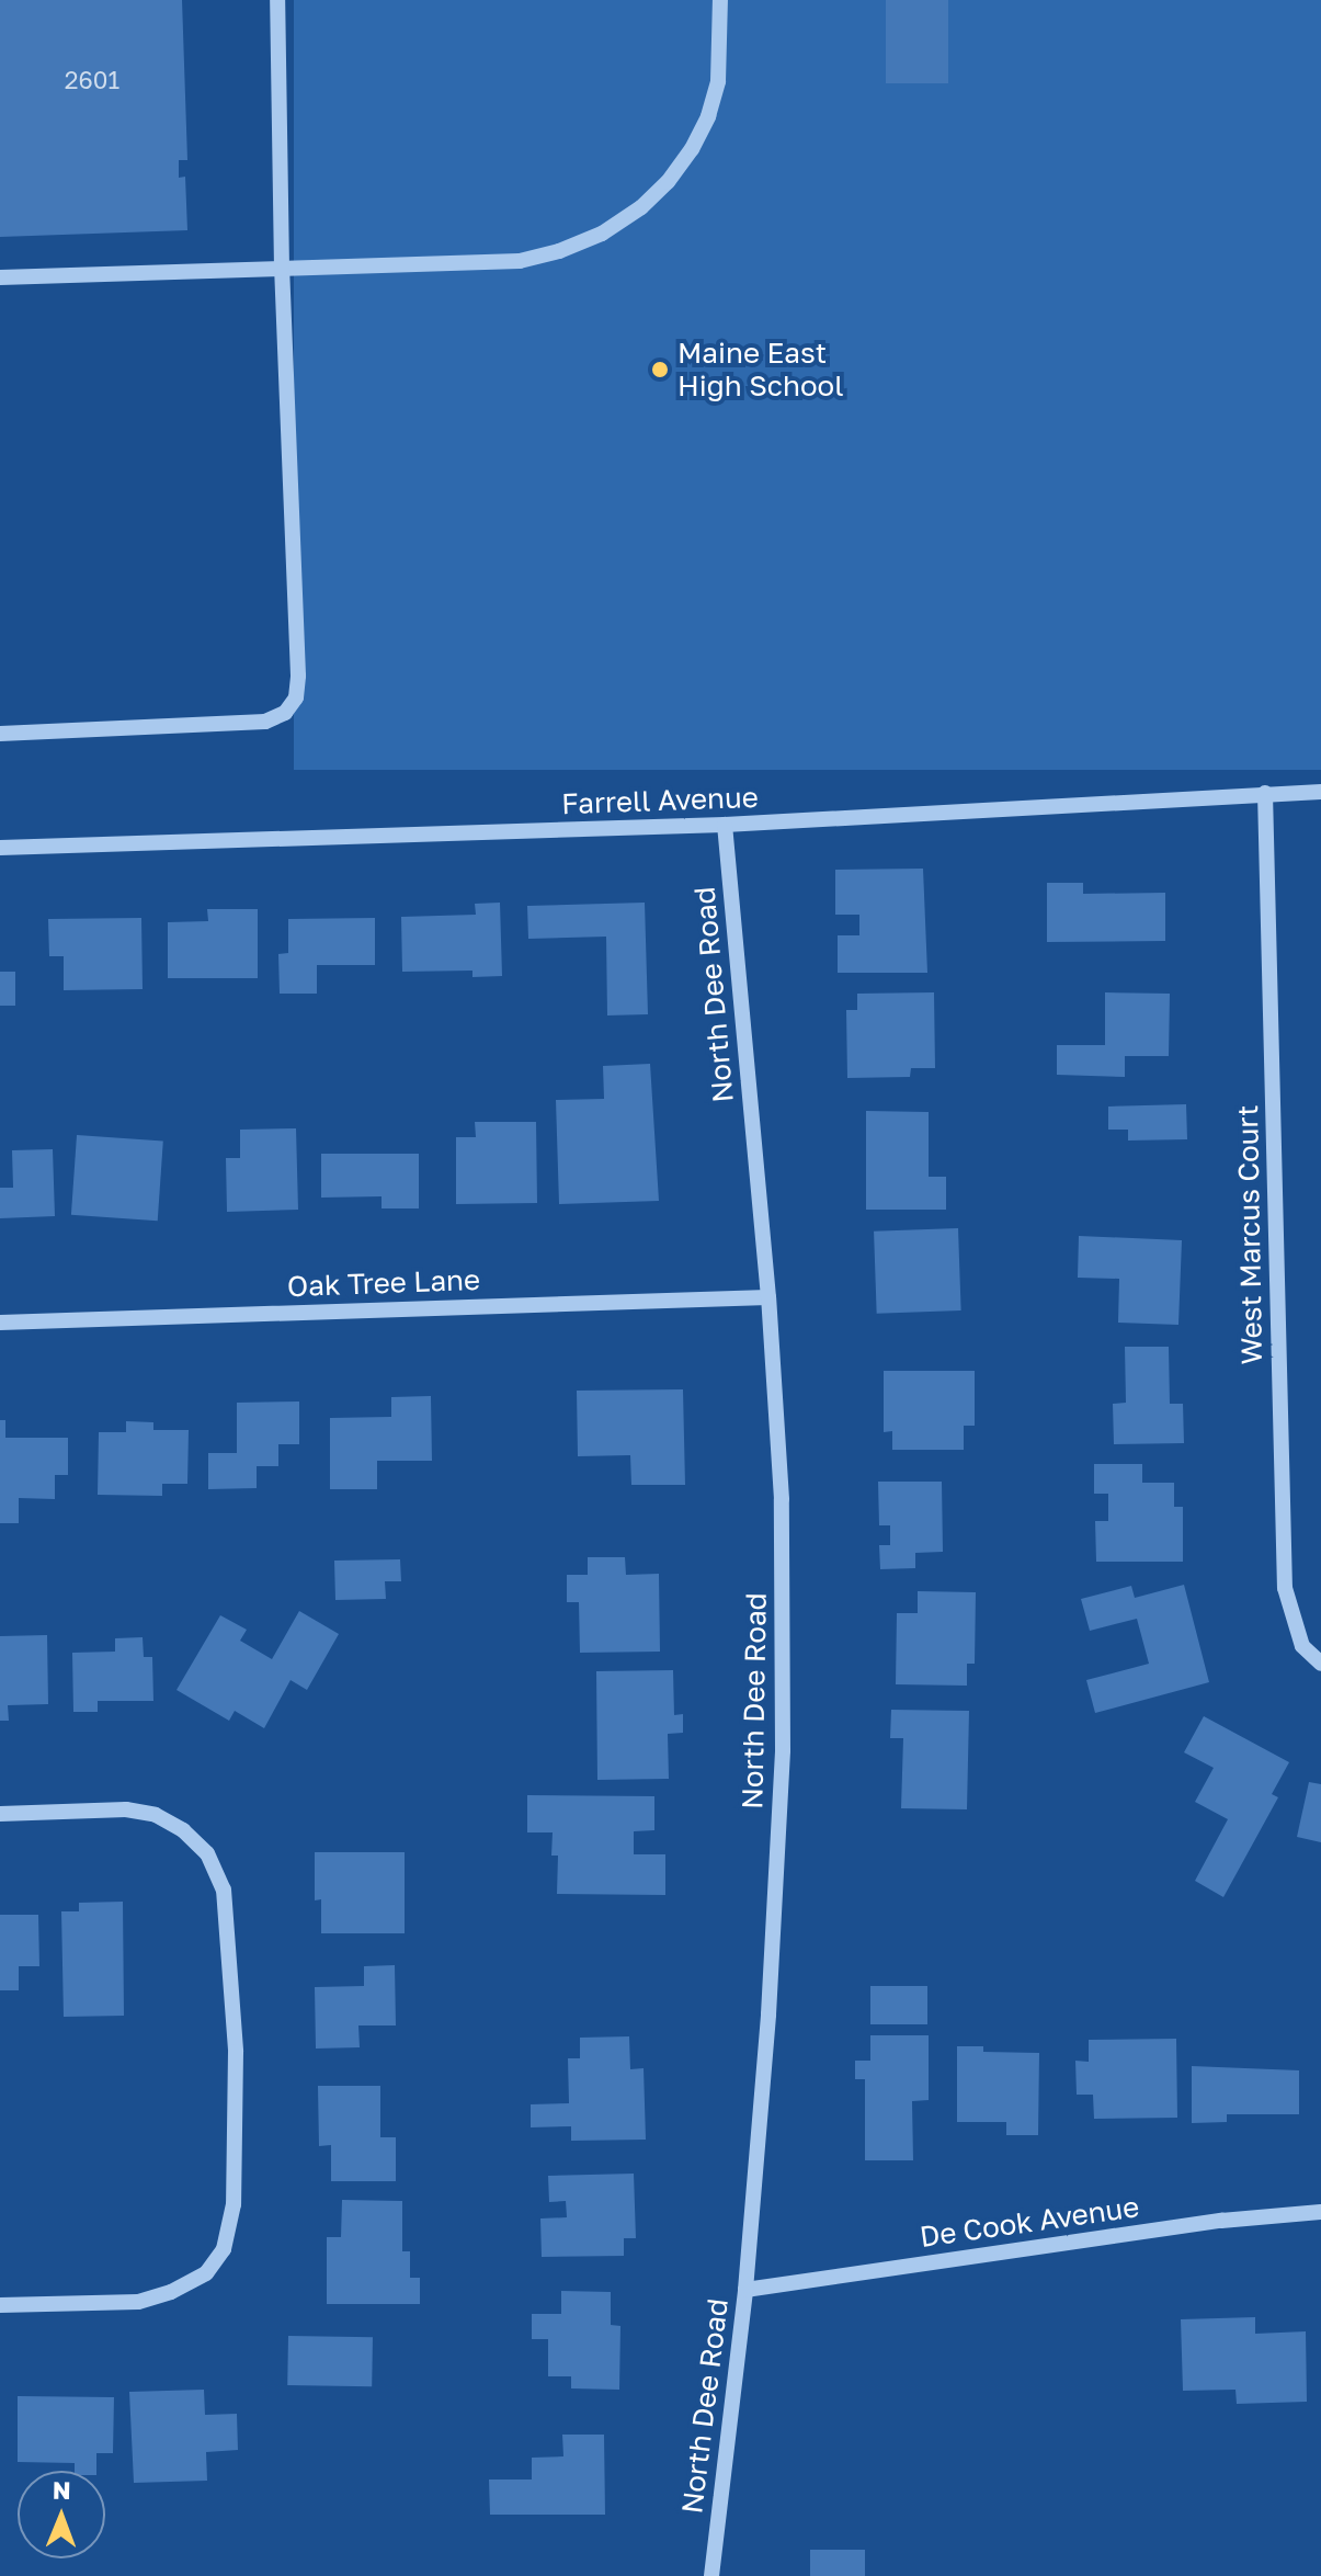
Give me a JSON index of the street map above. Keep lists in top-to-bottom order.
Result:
{
  "streets": {
    "street": [
      "Farrell Avenue",
      "North Dee Road",
      "West Marcus Court",
      "Oak Tree Lane",
      "De Cook Avenue"
    ]
  },
  "crossings": [
    ["Farrell Avenue", "North Dee Road"],
    ["Farrell Avenue", "West Marcus Court"],
    ["North Dee Road", "Oak Tree Lane"],
    ["North Dee Road", "De Cook Avenue"]
  ],
  "places": ["Maine East High School"],
  "house_numbers": ["2601"],
  "north": "top"
}
